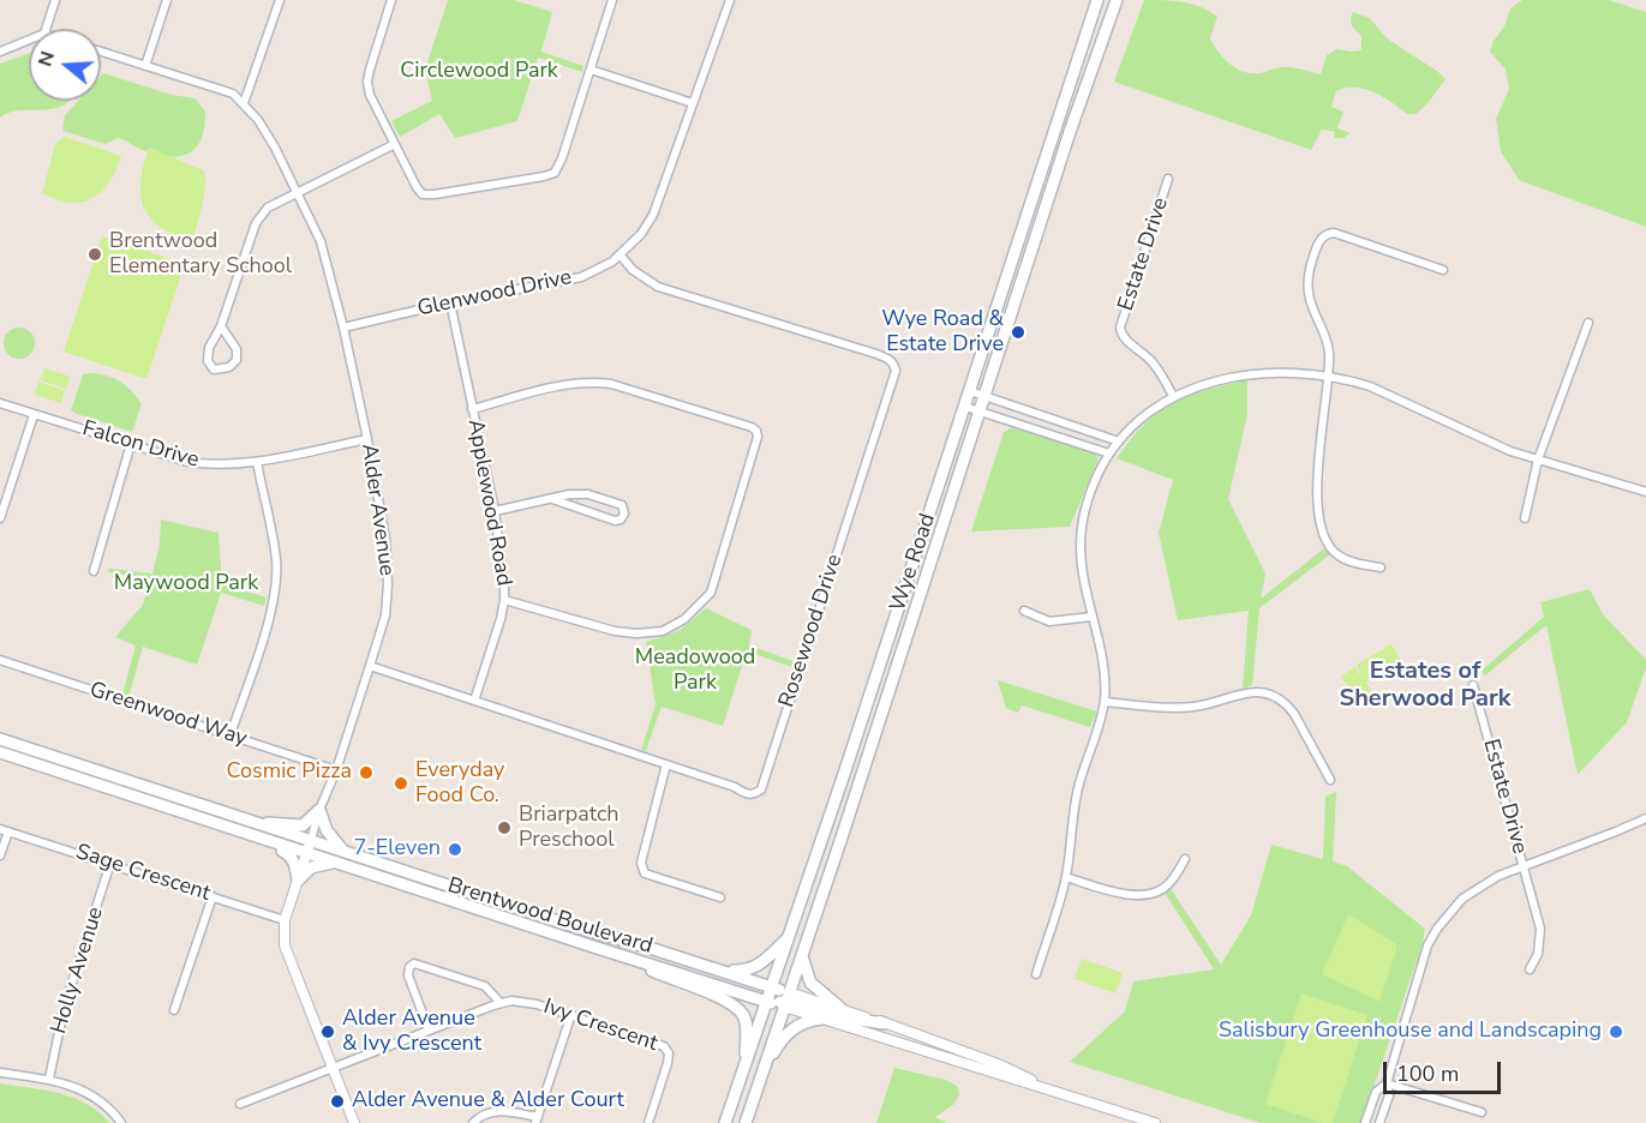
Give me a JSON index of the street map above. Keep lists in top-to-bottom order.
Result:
{
  "streets": {
    "main road": ["Wye Road", "Brentwood Boulevard"],
    "street": [
      "Estate Drive",
      "Glenwood Drive",
      "Falcon Drive",
      "Applewood Road",
      "Alder Avenue",
      "Rosewood Drive",
      "Greenwood Way",
      "Sage Crescent",
      "Holly Avenue",
      "Ivy Crescent"
    ]
  },
  "crossings": [
    ["Glenwood Drive", "Applewood Road"],
    ["Glenwood Drive", "Alder Avenue"],
    ["Glenwood Drive", "Rosewood Drive"],
    ["Falcon Drive", "Alder Avenue"],
    ["Applewood Road", "Rosewood Drive"],
    ["Alder Avenue", "Rosewood Drive"],
    ["Alder Avenue", "Greenwood Way"],
    ["Alder Avenue", "Sage Crescent"],
    ["Alder Avenue", "Brentwood Boulevard"],
    ["Alder Avenue", "Ivy Crescent"],
    ["Wye Road", "Brentwood Boulevard"],
    ["Sage Crescent", "Holly Avenue"]
  ],
  "districts": ["Estates of Sherwood Park"],
  "parks": ["Circlewood Park", "Maywood Park", "Meadowood Park"],
  "places": [
    "Brentwood Elementary School",
    "Wye Road & Estate Drive",
    "Cosmic Pizza",
    "Everyday Food Co.",
    "Briarpatch Preschool",
    "7-Eleven",
    "Alder Avenue & Ivy Crescent",
    "Salisbury Greenhouse and Landscaping",
    "Alder Avenue & Alder Court"
  ],
  "scale_bar": "100 m",
  "north": "left"
}
